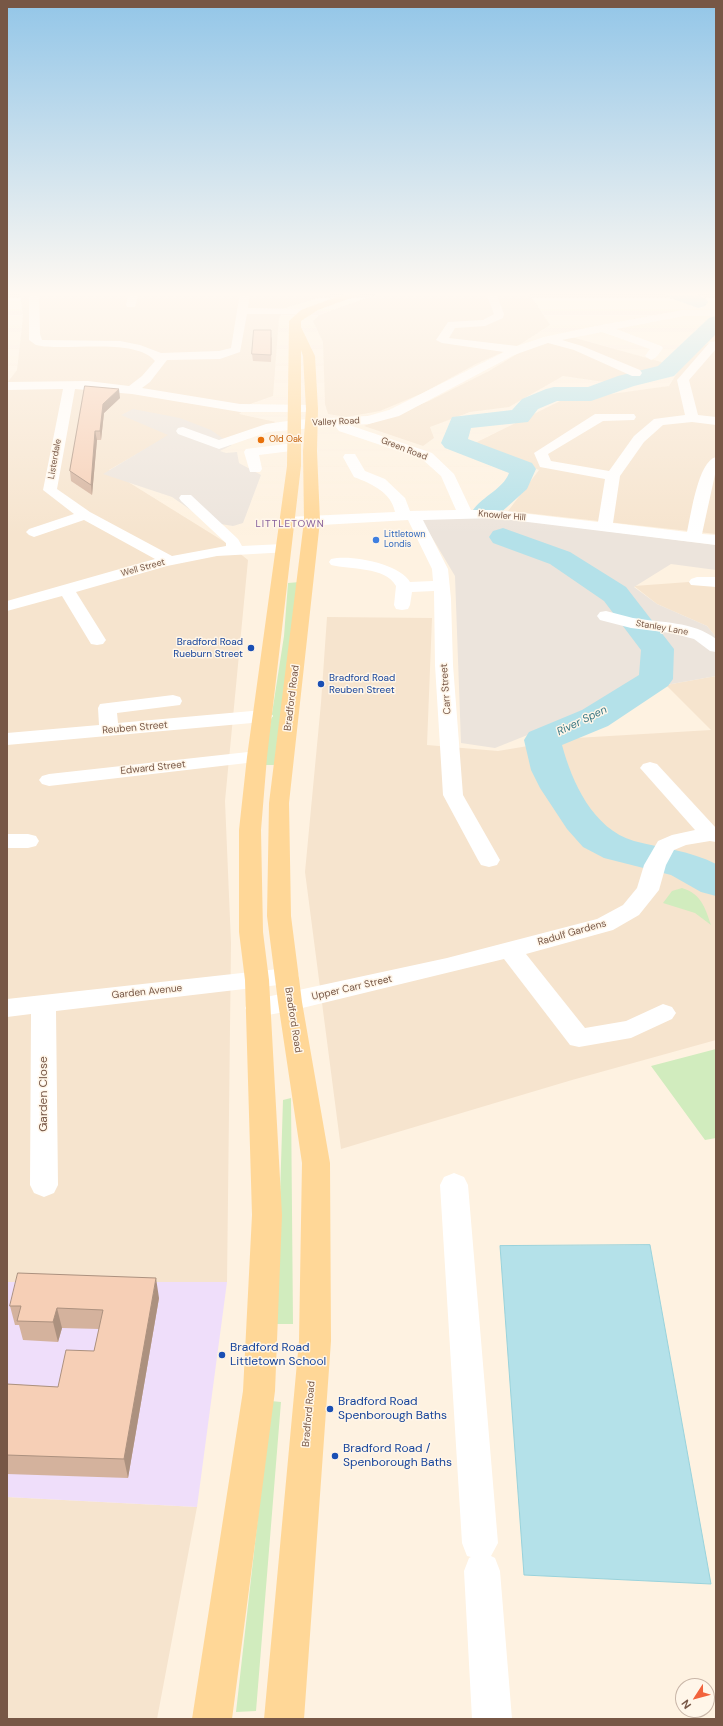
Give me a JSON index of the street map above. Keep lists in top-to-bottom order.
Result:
{
  "streets": {
    "main road": ["Bradford Road"],
    "street": [
      "Valley Road",
      "Green Road",
      "Listerdale",
      "Knowler Hill",
      "Well Street",
      "Stanley Lane",
      "Carr Street",
      "Reuben Street",
      "Edward Street",
      "Radulf Gardens",
      "Upper Carr Street",
      "Garden Avenue",
      "Garden Close"
    ]
  },
  "crossings": [
    ["Valley Road", "Green Road"],
    ["Valley Road", "Bradford Road"],
    ["Green Road", "Knowler Hill"],
    ["Listerdale", "Well Street"],
    ["Knowler Hill", "Carr Street"],
    ["Knowler Hill", "Bradford Road"],
    ["Well Street", "Bradford Road"],
    ["Bradford Road", "Reuben Street"],
    ["Bradford Road", "Edward Street"],
    ["Bradford Road", "Upper Carr Street"],
    ["Bradford Road", "Garden Avenue"],
    ["Radulf Gardens", "Upper Carr Street"],
    ["Garden Avenue", "Garden Close"]
  ],
  "districts": ["LITTLETOWN"],
  "water": ["River Spen"],
  "places": [
    "Old Oak",
    "Littletown Londis",
    "Bradford Road Rueburn Street",
    "Bradford Road Reuben Street",
    "Bradford Road Littletown School",
    "Bradford Road Spenborough Baths",
    "Bradford Road / Spenborough Baths"
  ],
  "north": "bottom left"
}
